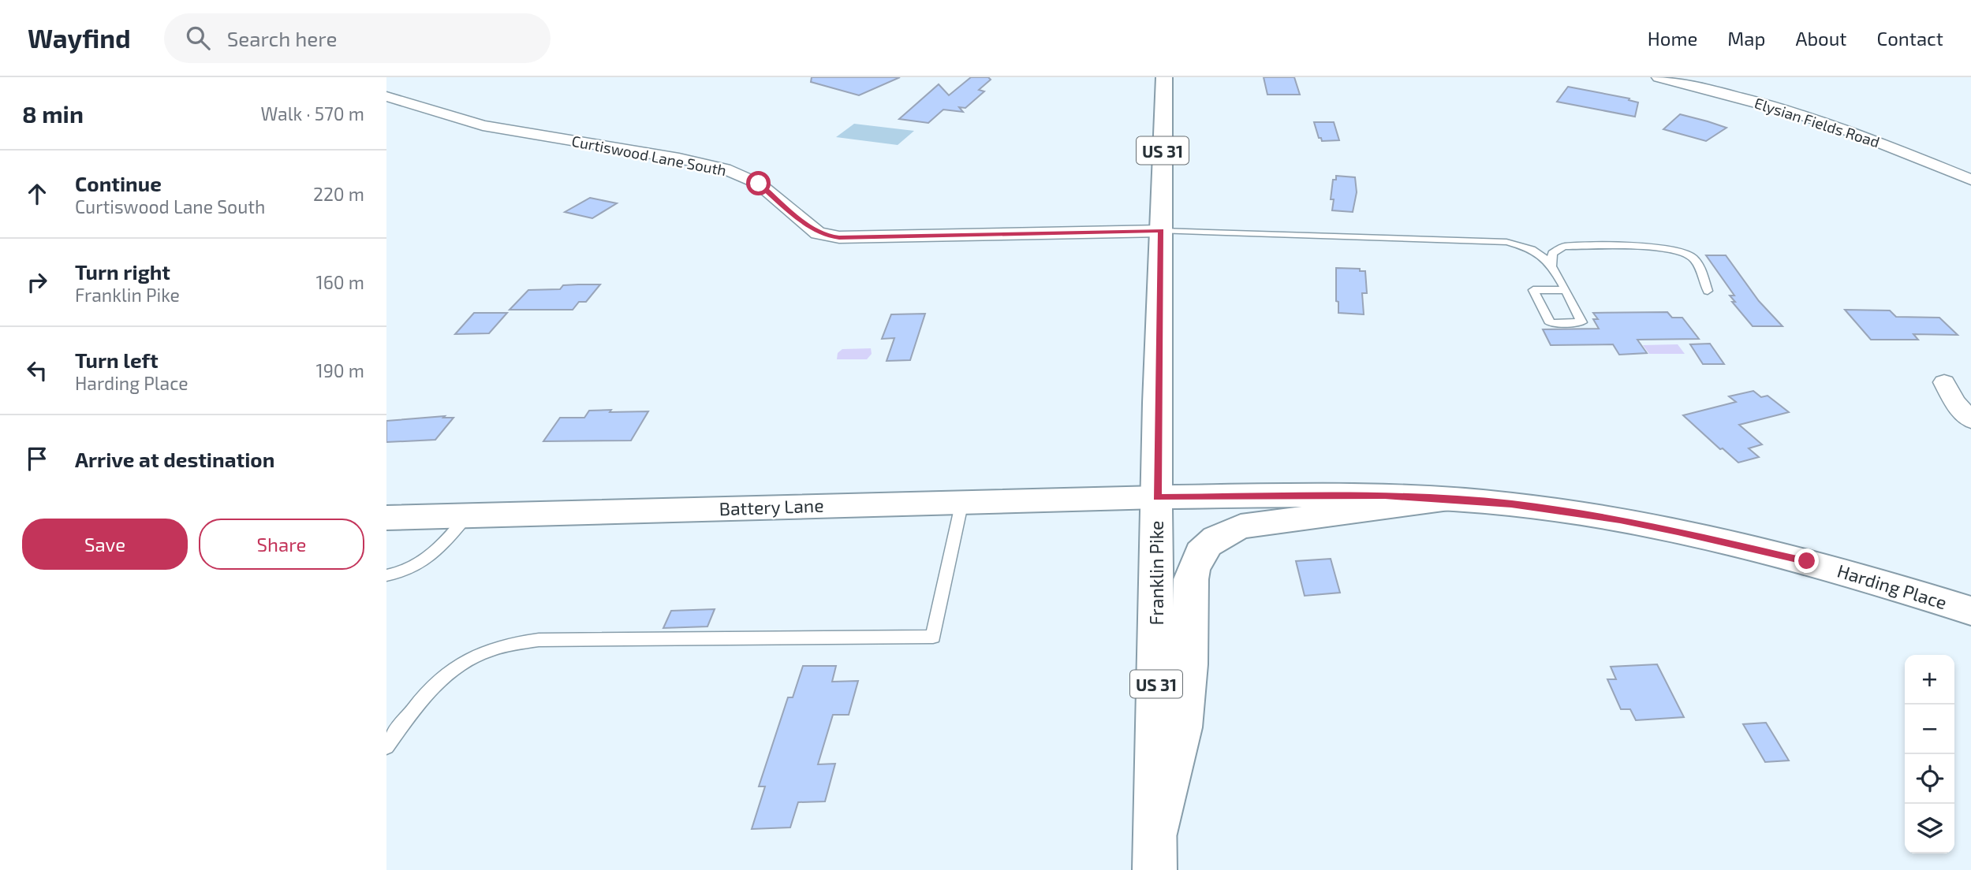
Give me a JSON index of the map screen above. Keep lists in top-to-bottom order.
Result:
{
  "streets": {
    "main road": [
      "US 31",
      "Battery Lane",
      "Franklin Pike",
      "Harding Place"
    ],
    "street": ["Elysian Fields Road", "Curtiswood Lane South"]
  },
  "crossings": [
    ["Curtiswood Lane South", "Franklin Pike"],
    ["Battery Lane", "Franklin Pike"],
    ["Battery Lane", "Harding Place"],
    ["Franklin Pike", "Harding Place"]
  ],
  "page": {
    "header": "Wayfind",
    "search": "Search here",
    "nav": [
      "Home",
      "Map",
      "About",
      "Contact"
    ],
    "heading": ["8 min", "Walk · 570 m"],
    "list": [
      ["Continue", "Curtiswood Lane South", "220 m"],
      ["Turn right", "Franklin Pike", "160 m"],
      ["Turn left", "Harding Place", "190 m"],
      "Arrive at destination"
    ],
    "buttons": ["Save", "Share"],
    "map_buttons": ["+", "−"]
  }
}
